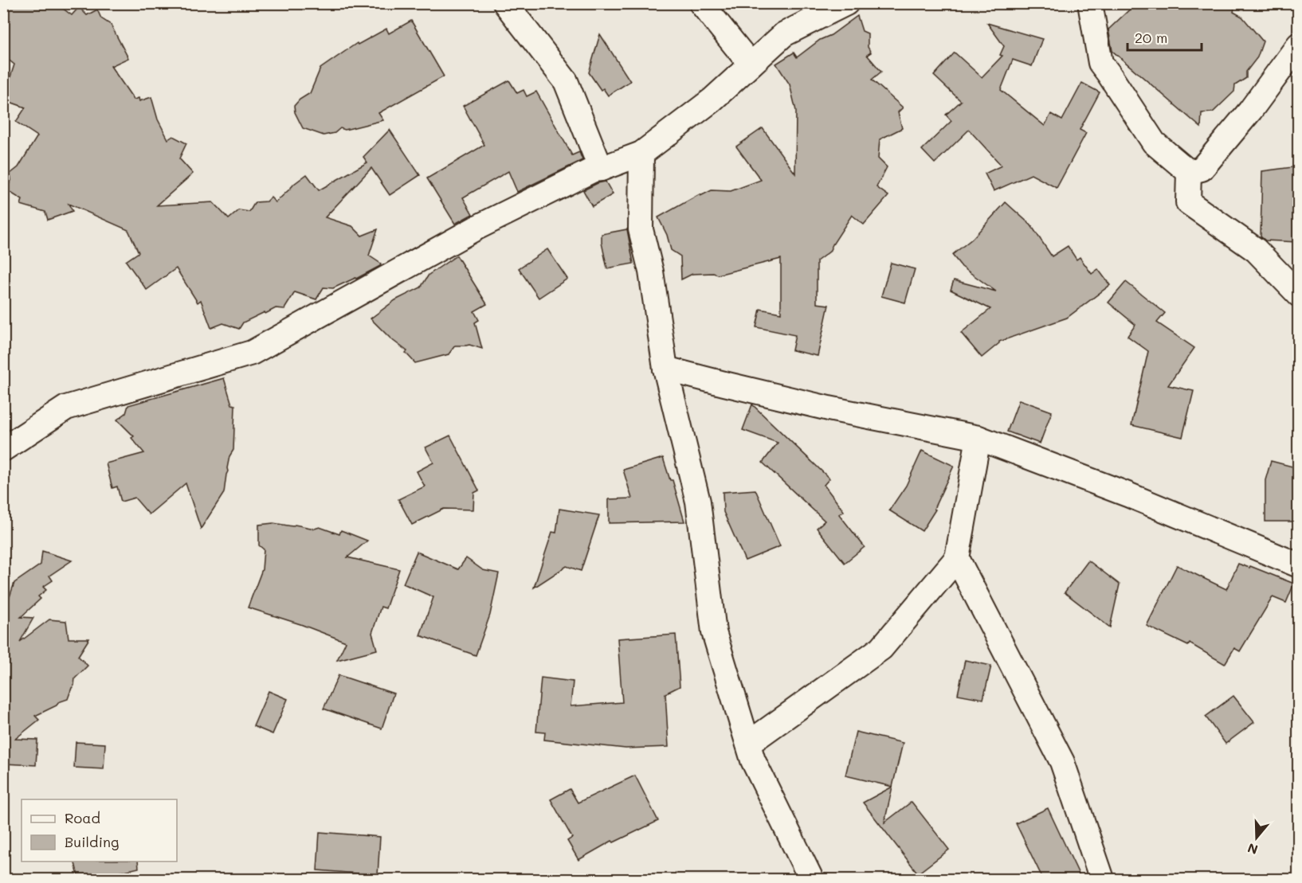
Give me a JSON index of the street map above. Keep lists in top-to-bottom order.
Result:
{
  "legend": ["Road", "Building"],
  "scale_bar": "20 m",
  "north": "bottom"
}
